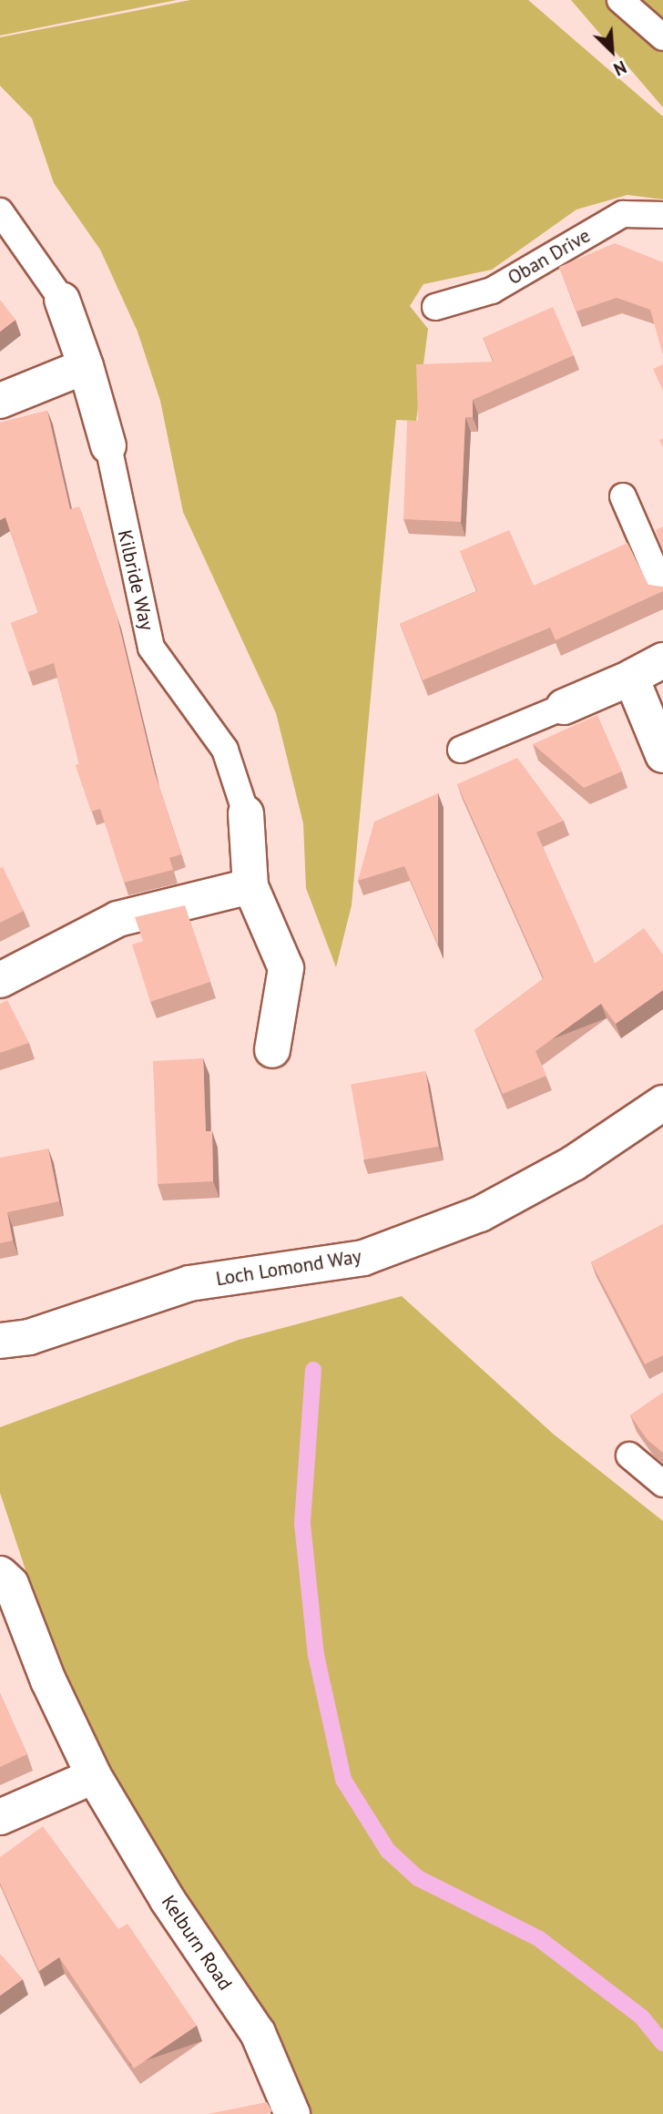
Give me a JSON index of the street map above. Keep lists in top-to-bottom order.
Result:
{
  "streets": {
    "street": ["Kilbride Way", "Loch Lomond Way", "Kelburn Road"],
    "lane": ["Oban Drive"]
  },
  "north": "bottom right"
}
